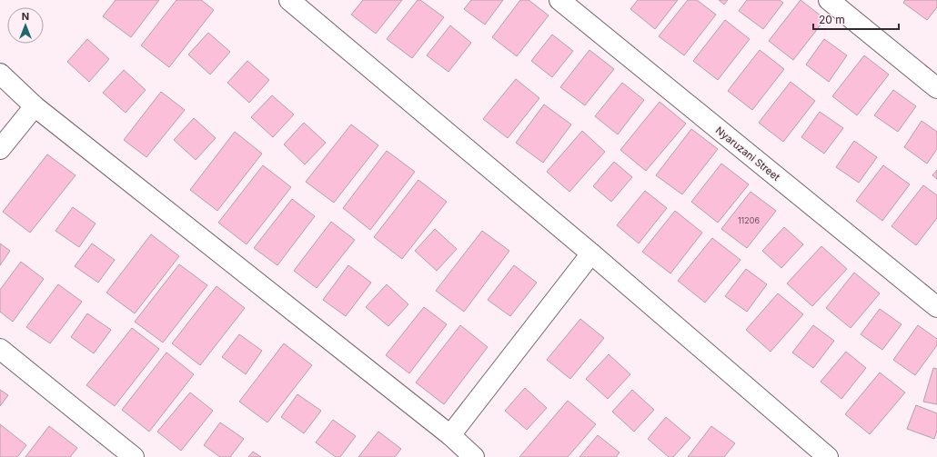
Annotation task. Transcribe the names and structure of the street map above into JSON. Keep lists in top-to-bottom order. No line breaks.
{"streets":{"street":["Nyaruzani Street"]},"house_numbers":["11206"],"scale_bar":"20 m","north":"top"}
